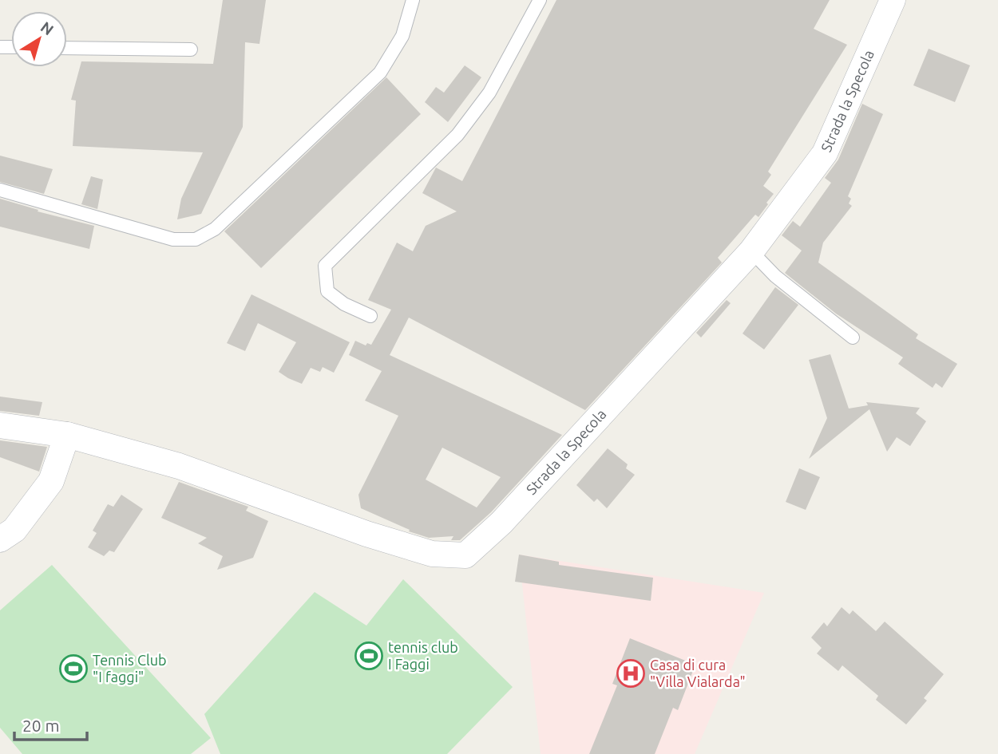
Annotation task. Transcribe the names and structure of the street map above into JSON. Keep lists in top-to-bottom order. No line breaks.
{"streets":{"street":["Strada la Specola"]},"places":{"sports":["tennis club I Faggi","Tennis Club \"I faggi\""],"hospital":["Casa di cura \"Villa Vialarda\""]},"scale_bar":"20 m","north":"top right"}
